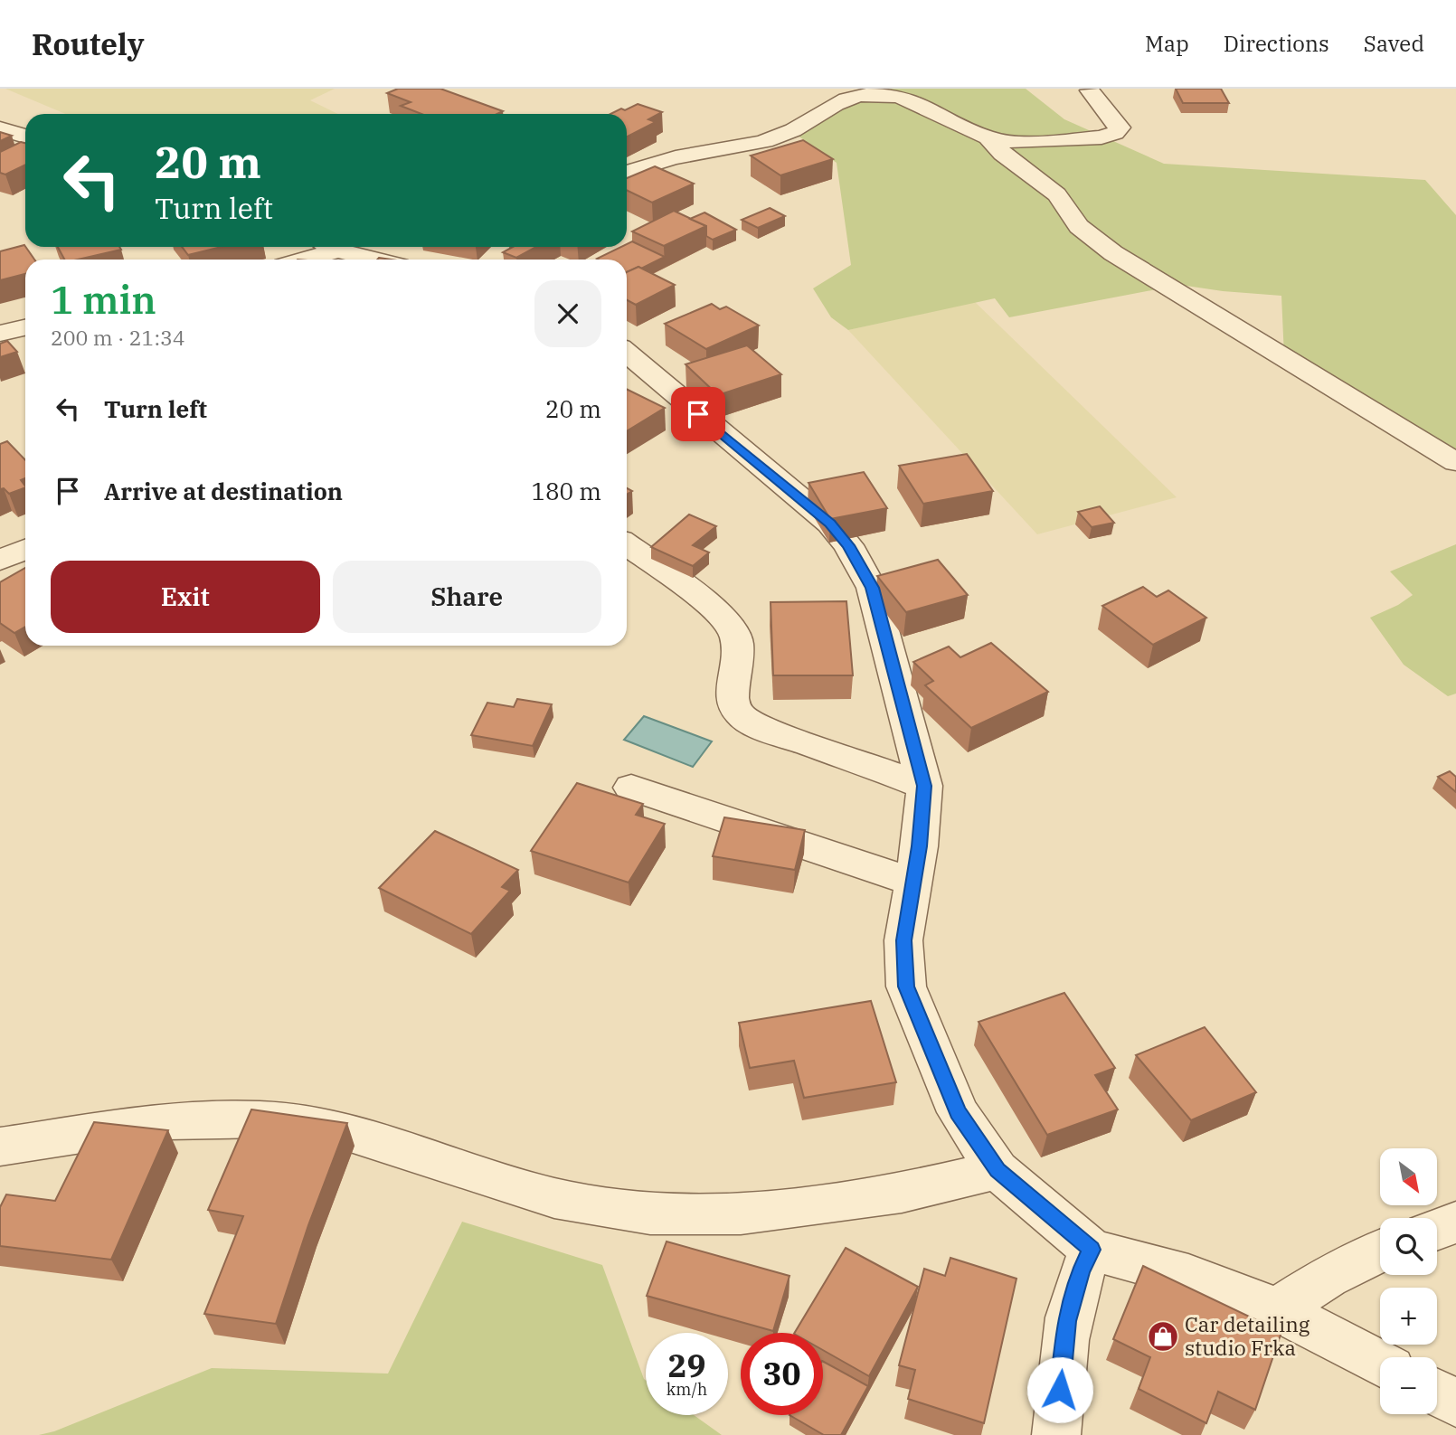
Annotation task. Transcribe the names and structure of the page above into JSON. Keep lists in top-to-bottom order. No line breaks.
{"places":{"shop":["Car detailing studio Frka"]},"north":"bottom right","page":{"header":"Routely","nav":["Map","Directions","Saved"],"turn":["20 m","Turn left"],"heading":["1 min","200 m · 21:34"],"list":[{"name":"Turn left","value":"20 m"},{"name":"Arrive at destination","value":"180 m"}],"buttons":["Exit","Share"],"map_buttons":["+","−"],"speed":"29 km/h","limit":"30"}}
